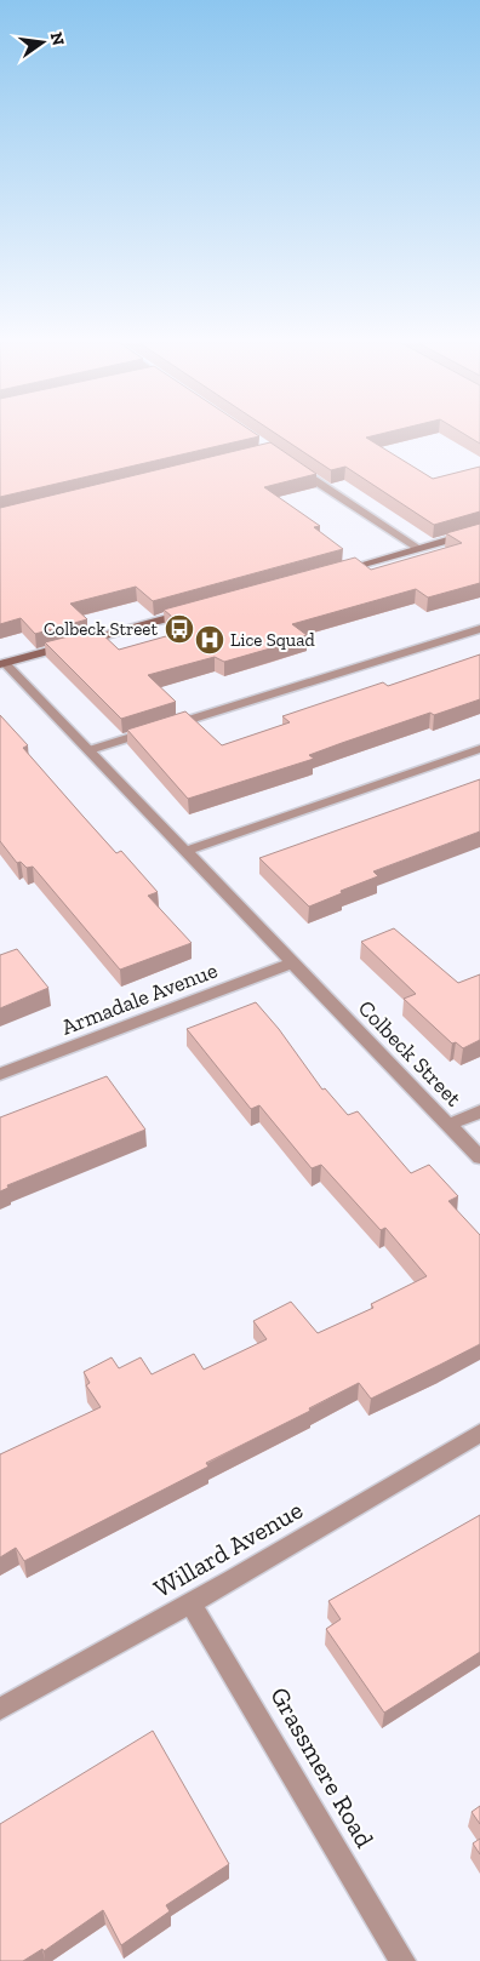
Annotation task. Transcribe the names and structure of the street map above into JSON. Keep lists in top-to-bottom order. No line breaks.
{"streets":{"street":["Armadale Avenue","Colbeck Street","Willard Avenue","Grassmere Road"]},"crossings":[["Armadale Avenue","Colbeck Street"],["Willard Avenue","Grassmere Road"]],"places":{"bus stop":["Colbeck Street"],"hospital":["Lice Squad"]},"north":"right"}
